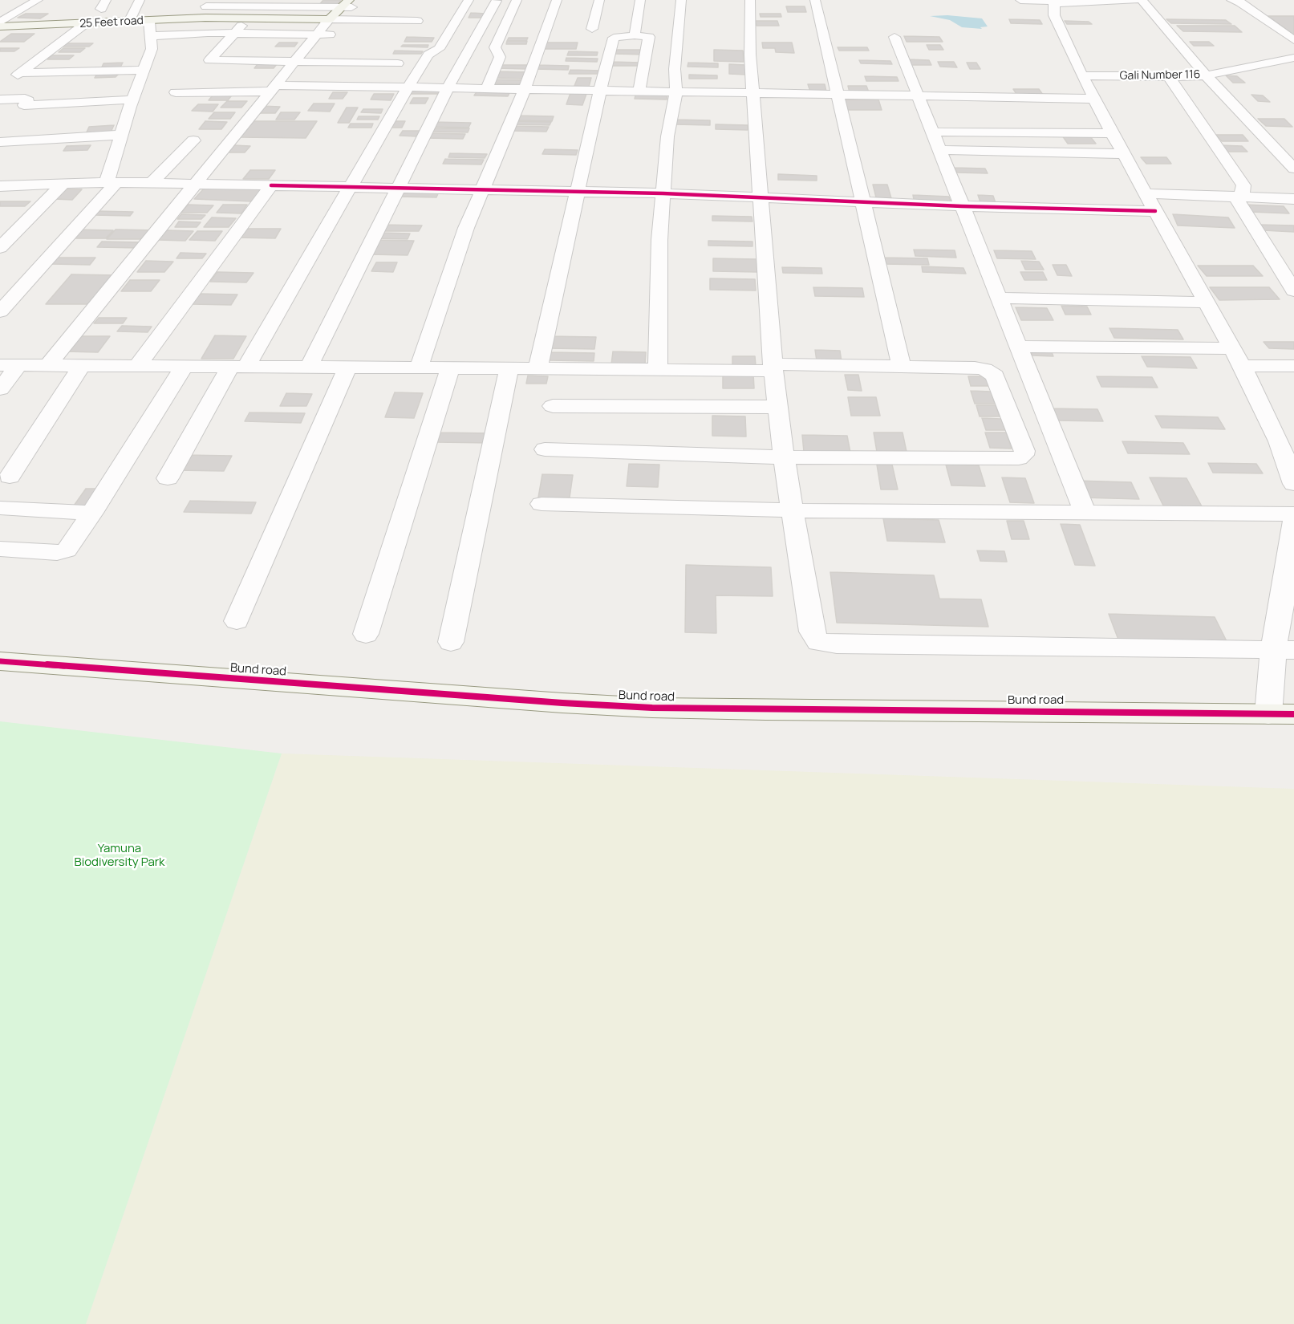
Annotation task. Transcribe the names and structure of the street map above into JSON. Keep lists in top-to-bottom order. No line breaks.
{"streets":{"street":["25 Feet road","Gali Number 116","Bund road"]},"parks":["Yamuna Biodiversity Park"]}
